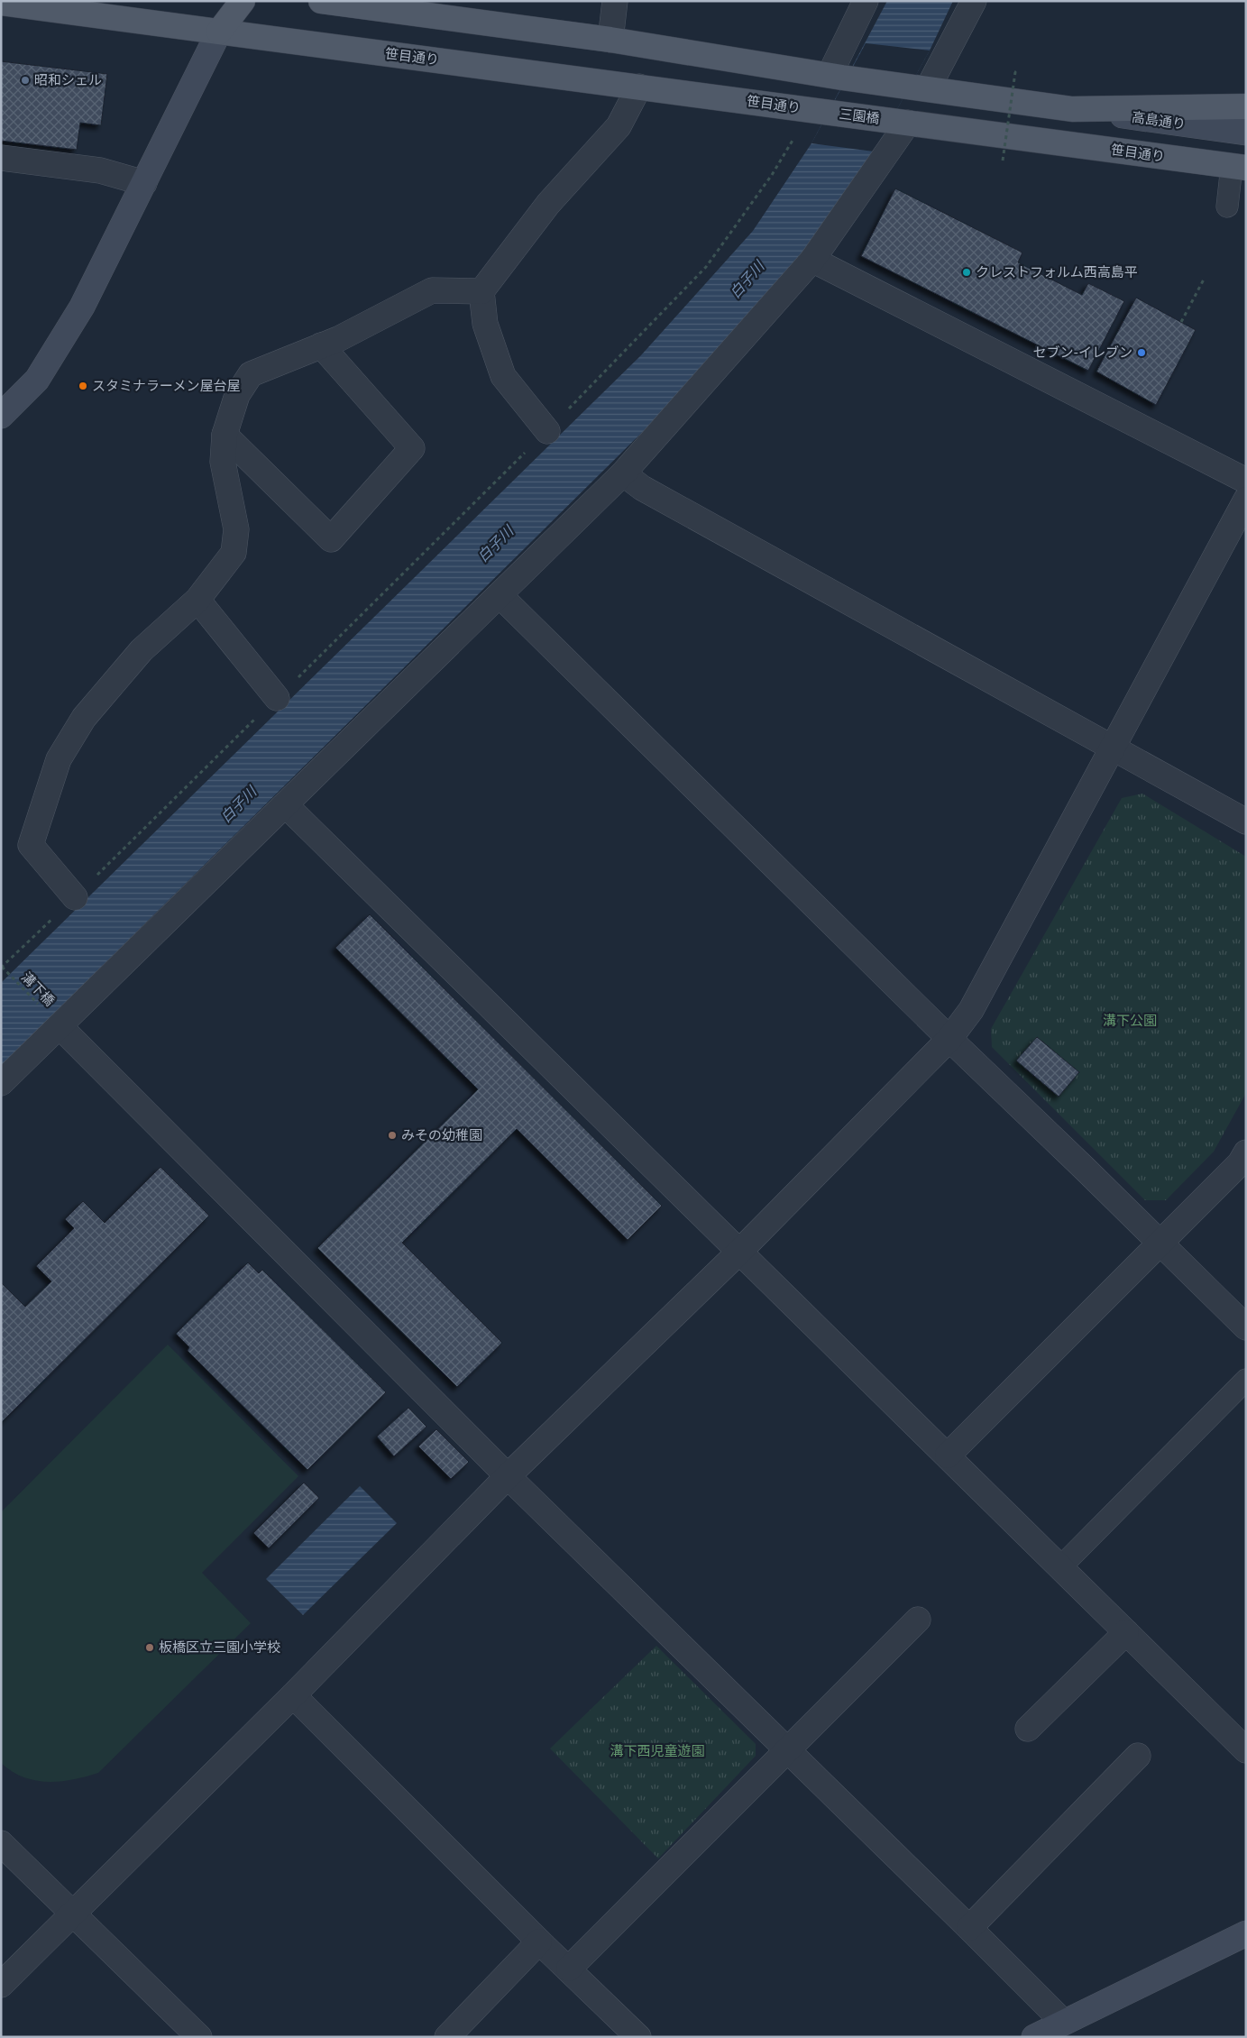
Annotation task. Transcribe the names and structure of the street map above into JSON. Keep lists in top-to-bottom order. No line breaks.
{"streets":{"main road":["笹目通り","三園橋"],"street":["高島通り"],"path":["溝下橋"]},"crossings":[["笹目通り","三園橋"]],"water":["白子川"],"parks":["溝下公園","溝下西児童遊園"],"places":["昭和シェル","クレストフォルム西高島平","セブン-イレブン","スタミナラーメン屋台屋","みその幼稚園","板橋区立三園小学校"]}
